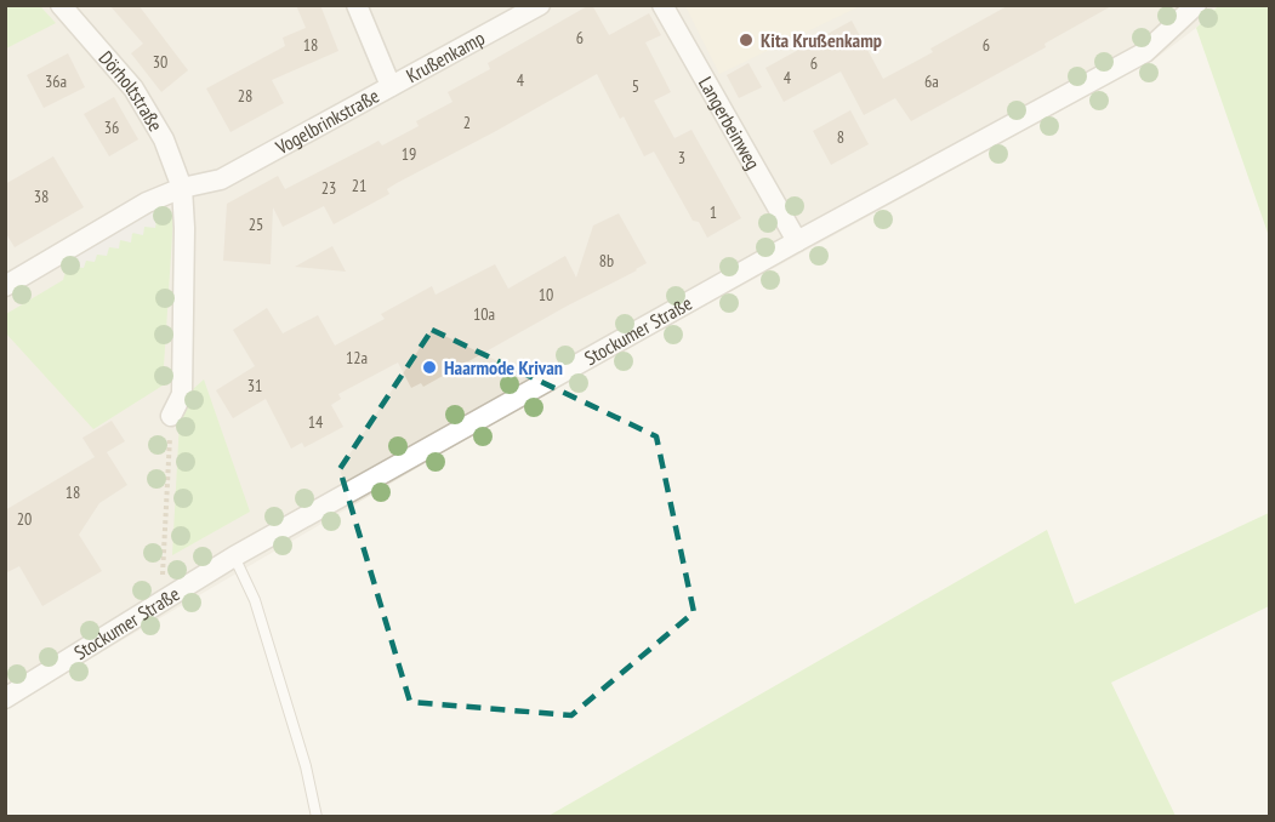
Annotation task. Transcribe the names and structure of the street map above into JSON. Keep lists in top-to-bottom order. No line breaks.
{"streets":{"street":["Krußenkamp","Dörholtstraße","Vogelbrinkstraße","Langerbeinweg","Stockumer Straße"]},"crossings":[["Krußenkamp","Vogelbrinkstraße"],["Dörholtstraße","Vogelbrinkstraße"],["Langerbeinweg","Stockumer Straße"]],"places":["Kita Krußenkamp","Haarmode Krivan"],"house_numbers":["6","18","6","30","6","4","4","36a","6a","5","28","2","36","8","19","3","21","23","38","1","25","8b","10","10a","12a","31","14","18","20"]}
